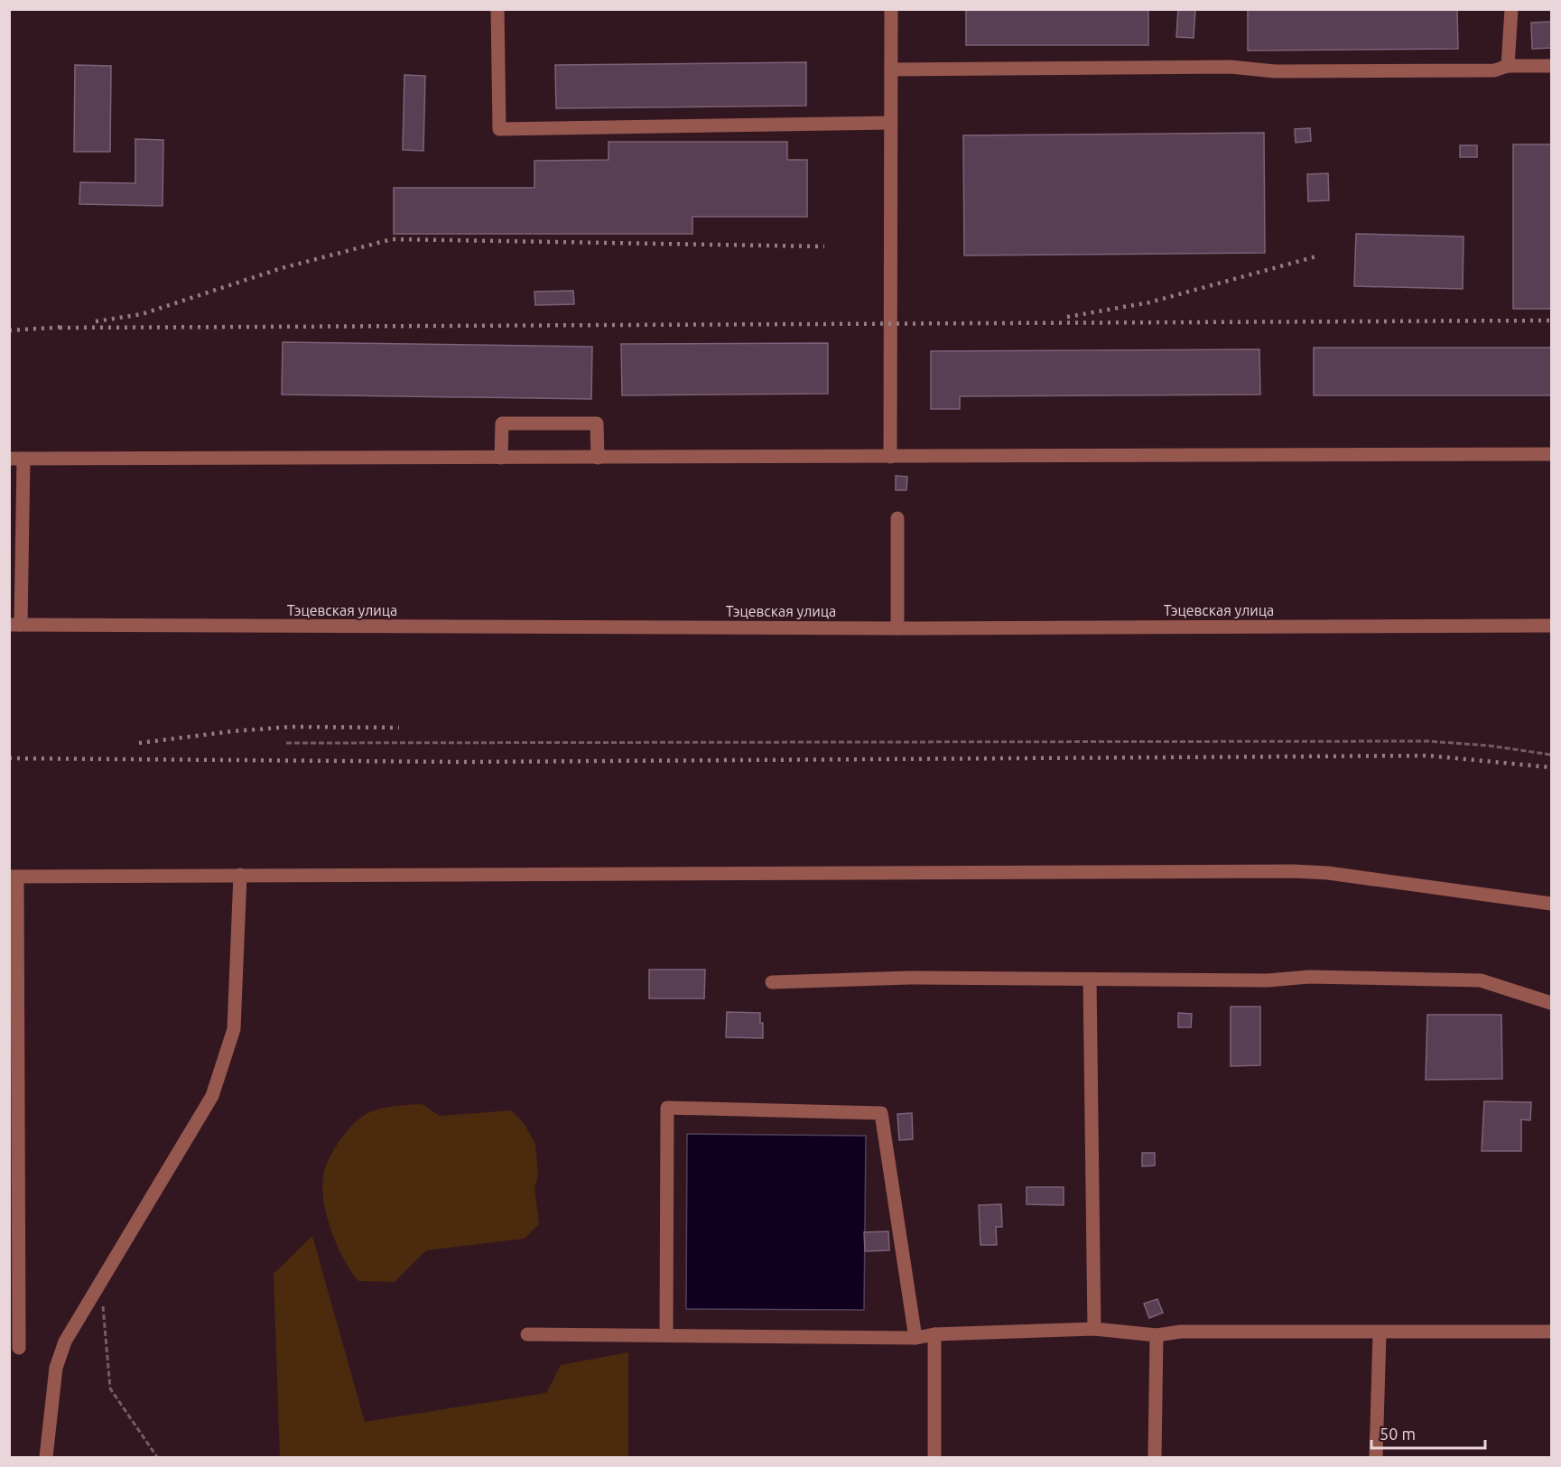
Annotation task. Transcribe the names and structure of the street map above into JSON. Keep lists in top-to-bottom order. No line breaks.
{"streets":{"street":["Тэцевская улица"]},"scale_bar":"50 m"}
